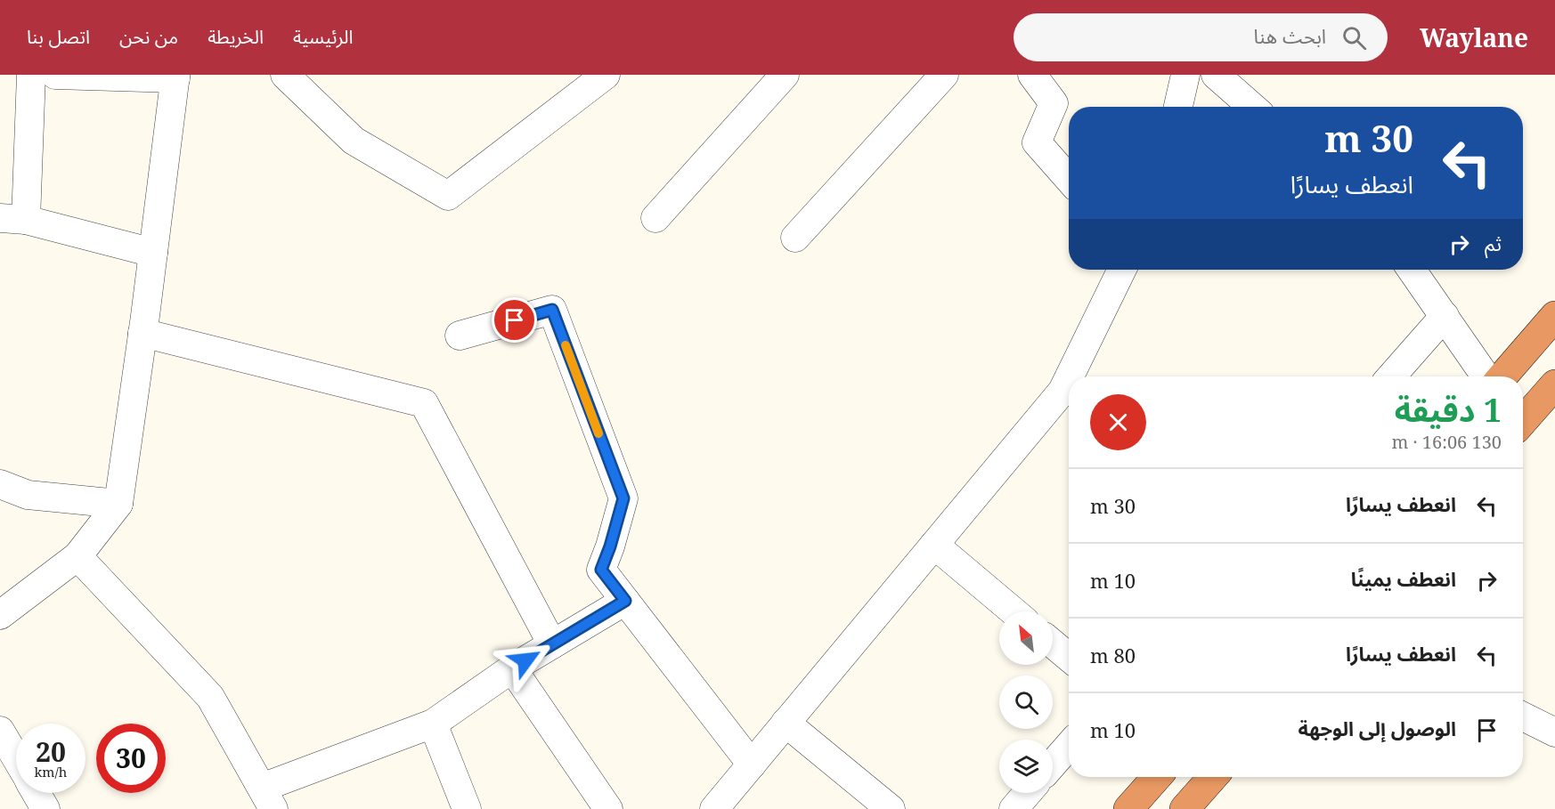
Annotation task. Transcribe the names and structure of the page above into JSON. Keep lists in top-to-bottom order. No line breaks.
{"north":"top left","page":{"header":"Waylane","search":"ابحث هنا","nav":["الرئيسية","الخريطة","من نحن","اتصل بنا"],"turn":["30 m","انعطف يسارًا"],"then":"ثم","heading":["1 دقيقة","130 m · 16:06"],"list":[{"name":"انعطف يسارًا","value":"30 m"},{"name":"انعطف يمينًا","value":"10 m"},{"name":"انعطف يسارًا","value":"80 m"},{"name":"الوصول إلى الوجهة","value":"10 m"}],"speed":"20 km/h","limit":"30"}}
